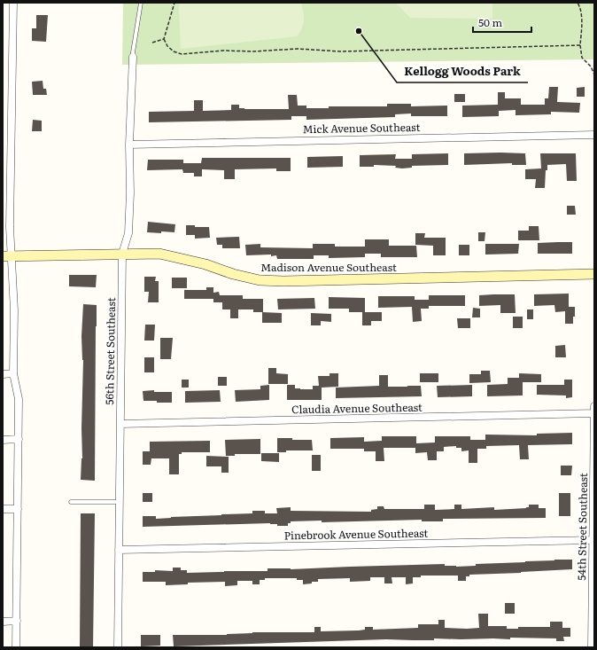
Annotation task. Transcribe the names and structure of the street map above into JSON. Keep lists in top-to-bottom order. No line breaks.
{"streets":{"street":["Mick Avenue Southeast","Madison Avenue Southeast","56th Street Southeast","Claudia Avenue Southeast","54th Street Southeast","Pinebrook Avenue Southeast"]},"crossings":[["Mick Avenue Southeast","56th Street Southeast"],["Madison Avenue Southeast","56th Street Southeast"],["56th Street Southeast","Claudia Avenue Southeast"],["56th Street Southeast","Pinebrook Avenue Southeast"],["Claudia Avenue Southeast","54th Street Southeast"],["54th Street Southeast","Pinebrook Avenue Southeast"]],"places":["Kellogg Woods Park"],"scale_bar":"50 m"}
